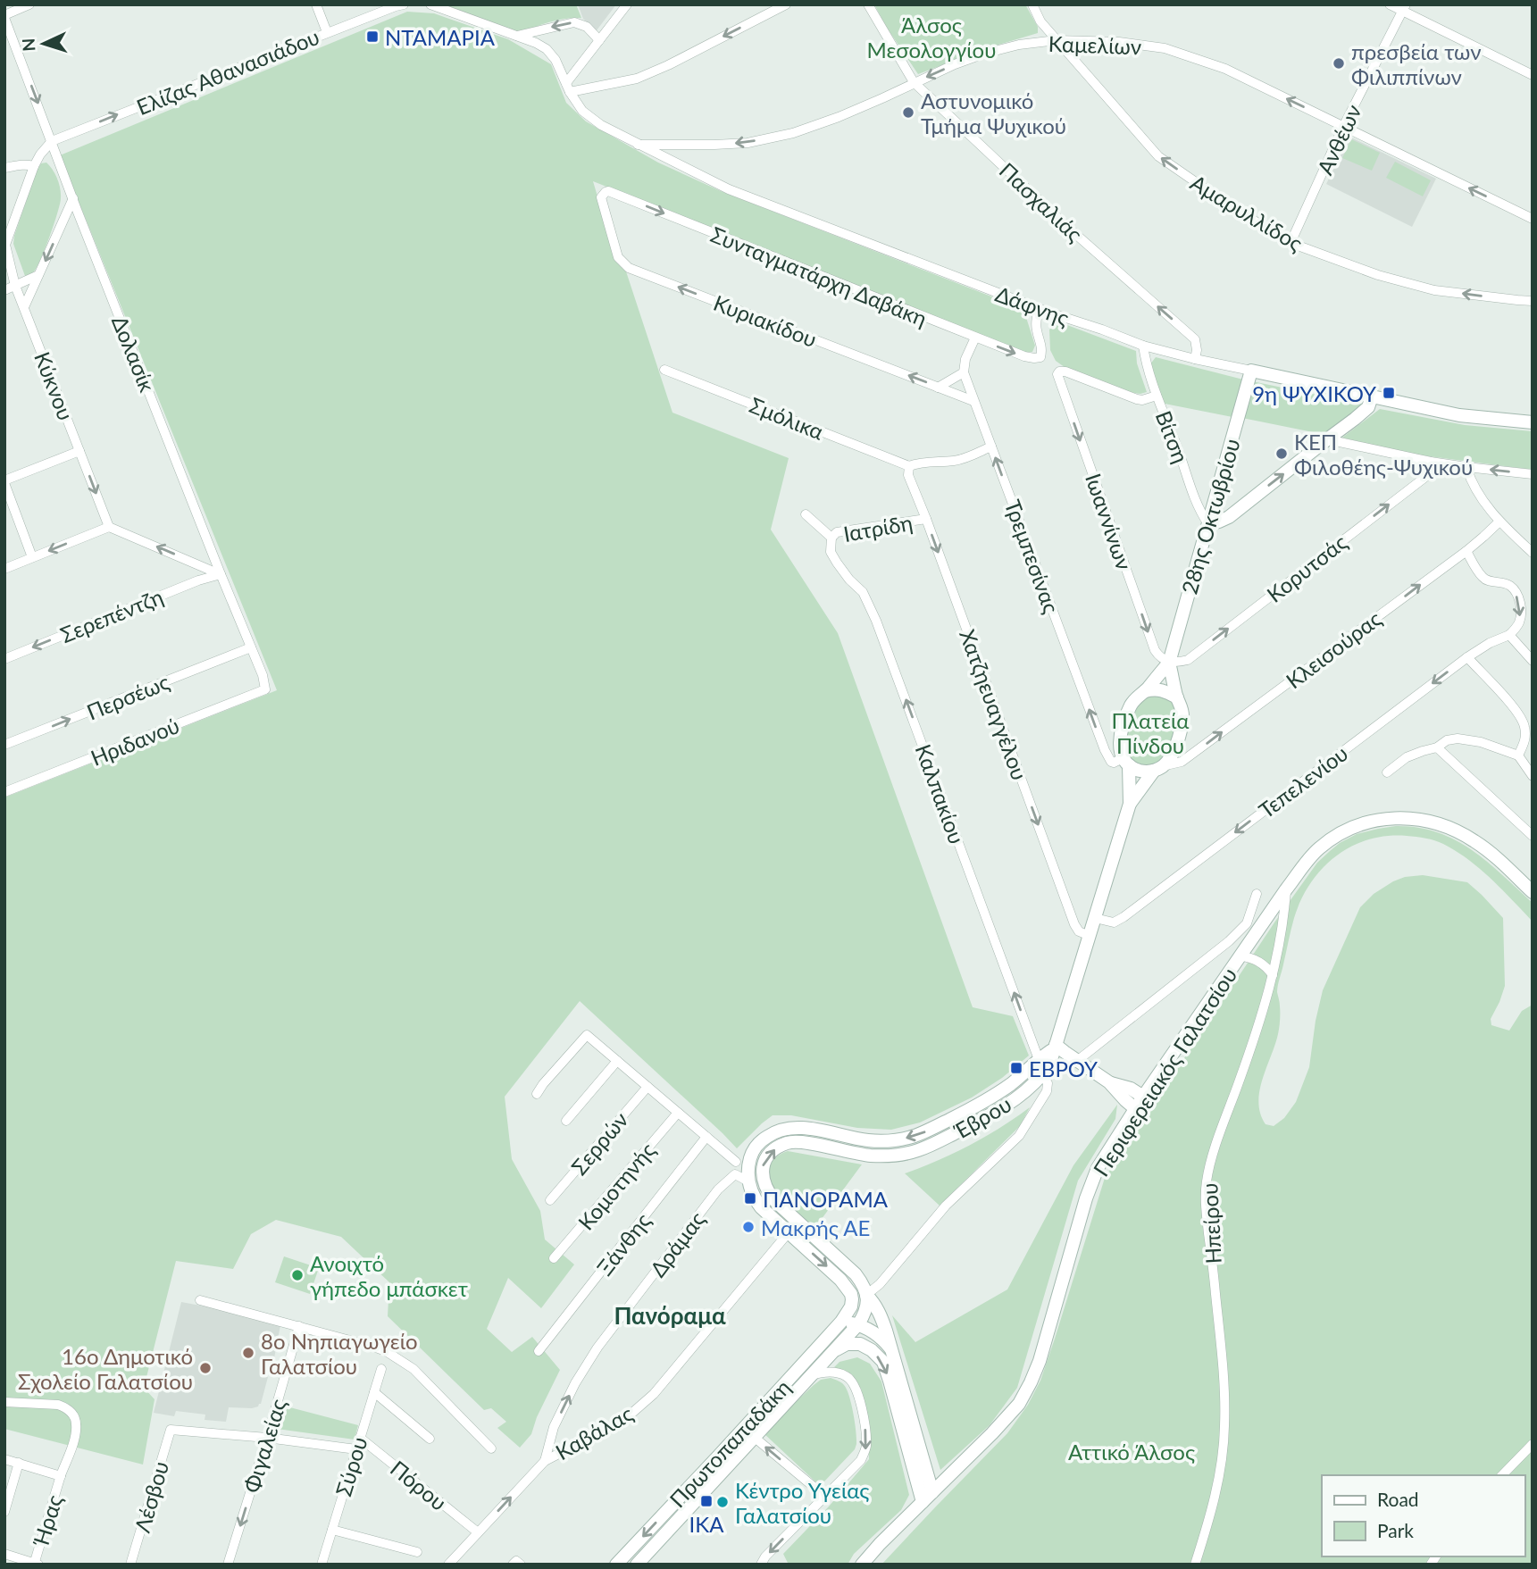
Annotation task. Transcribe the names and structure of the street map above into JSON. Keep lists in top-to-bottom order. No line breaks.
{"streets":{"main road":["Δάφνης","28ης Οκτωβρίου","Περιφερειακός Γαλατσίου","Έβρου","Πρωτοπαπαδάκη"],"street":["Καμελίων","Ελίζας Αθανασιάδου","Ανθέων","Πασχαλιάς","Αμαρυλλίδος","Συνταγματάρχη Δαβάκη","Κυριακίδου","Δολασίκ","Κύκνου","Σμόλικα","Βίτση","Ιωαννίνων","Ιατρίδη","Τρεμπεσίνας","Κορυτσάς","Σερεπέντζη","Κλεισούρας","Περσέως","Χατζηευαγγέλου","Ηριδανού","Τεπελενίου","Καλπακίου","Σερρών","Κομοτηνής","Ηπείρου","Ξάνθης","Δράμας","Καβάλας","Φιγαλείας","Σύρου","Πόρου","Λέσβου","Ήρας"]},"crossings":[["Καμελίων","Ανθέων"],["Καμελίων","Πασχαλιάς"],["Καμελίων","Αμαρυλλίδος"],["Καμελίων","Δάφνης"],["Ελίζας Αθανασιάδου","Δολασίκ"],["Ανθέων","Αμαρυλλίδος"],["Πασχαλιάς","Δάφνης"],["Συνταγματάρχη Δαβάκη","Δάφνης"],["Συνταγματάρχη Δαβάκη","Κυριακίδου"],["Δάφνης","Βίτση"],["Δάφνης","28ης Οκτωβρίου"],["Κυριακίδου","Τρεμπεσίνας"],["Δολασίκ","Σερεπέντζη"],["Δολασίκ","Περσέως"],["Δολασίκ","Ηριδανού"],["Σμόλικα","Χατζηευαγγέλου"],["Βίτση","28ης Οκτωβρίου"],["Βίτση","Ιωαννίνων"],["28ης Οκτωβρίου","Ιωαννίνων"],["28ης Οκτωβρίου","Τρεμπεσίνας"],["28ης Οκτωβρίου","Κορυτσάς"],["28ης Οκτωβρίου","Κλεισούρας"],["28ης Οκτωβρίου","Χατζηευαγγέλου"],["28ης Οκτωβρίου","Τεπελενίου"],["28ης Οκτωβρίου","Έβρου"],["Ιωαννίνων","Κορυτσάς"],["Ιατρίδη","Χατζηευαγγέλου"],["Ιατρίδη","Καλπακίου"],["Τρεμπεσίνας","Κλεισούρας"],["Καλπακίου","Έβρου"],["Περιφερειακός Γαλατσίου","Έβρου"],["Περιφερειακός Γαλατσίου","Ηπείρου"],["Δράμας","Καβάλας"],["Φιγαλείας","Λέσβου"],["Σύρου","Πόρου"]],"one_way":["Καμελίων","Ελίζας Αθανασιάδου","Πασχαλιάς","Αμαρυλλίδος","Συνταγματάρχη Δαβάκη","Κυριακίδου","Τρεμπεσίνας","Κορυτσάς","Σερεπέντζη","Κλεισούρας","Περσέως","Χατζηευαγγέλου","Τεπελενίου","Καλπακίου","Δράμας","Φιγαλείας"],"districts":["Πανόραμα"],"parks":["Άλσος Μεσολογγίου","Πλατεία Πίνδου","Αττικό Άλσος"],"places":{"transit":["ΝΤΑΜΑΡΙΑ","9η ΨΥΧΙΚΟΥ","ΕΒΡΟΥ","ΠΑΝΟΡΑΜΑ","ΙΚΑ"],"other":["πρεσβεία των Φιλιππίνων","Αστυνομικό Τμήμα Ψυχικού","ΚΕΠ Φιλοθέης-Ψυχικού","Μακρής ΑΕ","Ανοιχτό γήπεδο μπάσκετ","8ο Νηπιαγωγείο Γαλατσίου","16ο Δημοτικό Σχολείο Γαλατσίου","Κέντρο Υγείας Γαλατσίου"]},"legend":["Road","Park"],"north":"left"}
